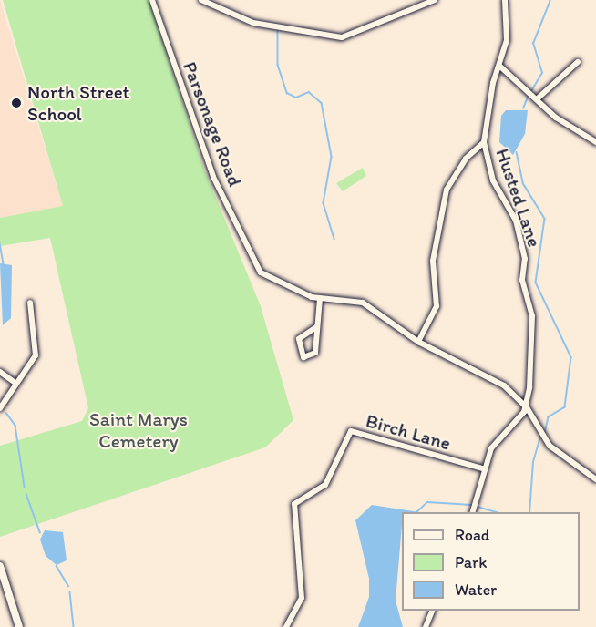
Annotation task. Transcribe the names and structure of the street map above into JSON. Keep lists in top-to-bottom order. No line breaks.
{"streets":{"street":["Parsonage Road","Husted Lane","Birch Lane"]},"crossings":[["Parsonage Road","Husted Lane"]],"parks":["Saint Marys Cemetery"],"places":["North Street School"],"legend":["Road","Park","Water"]}
